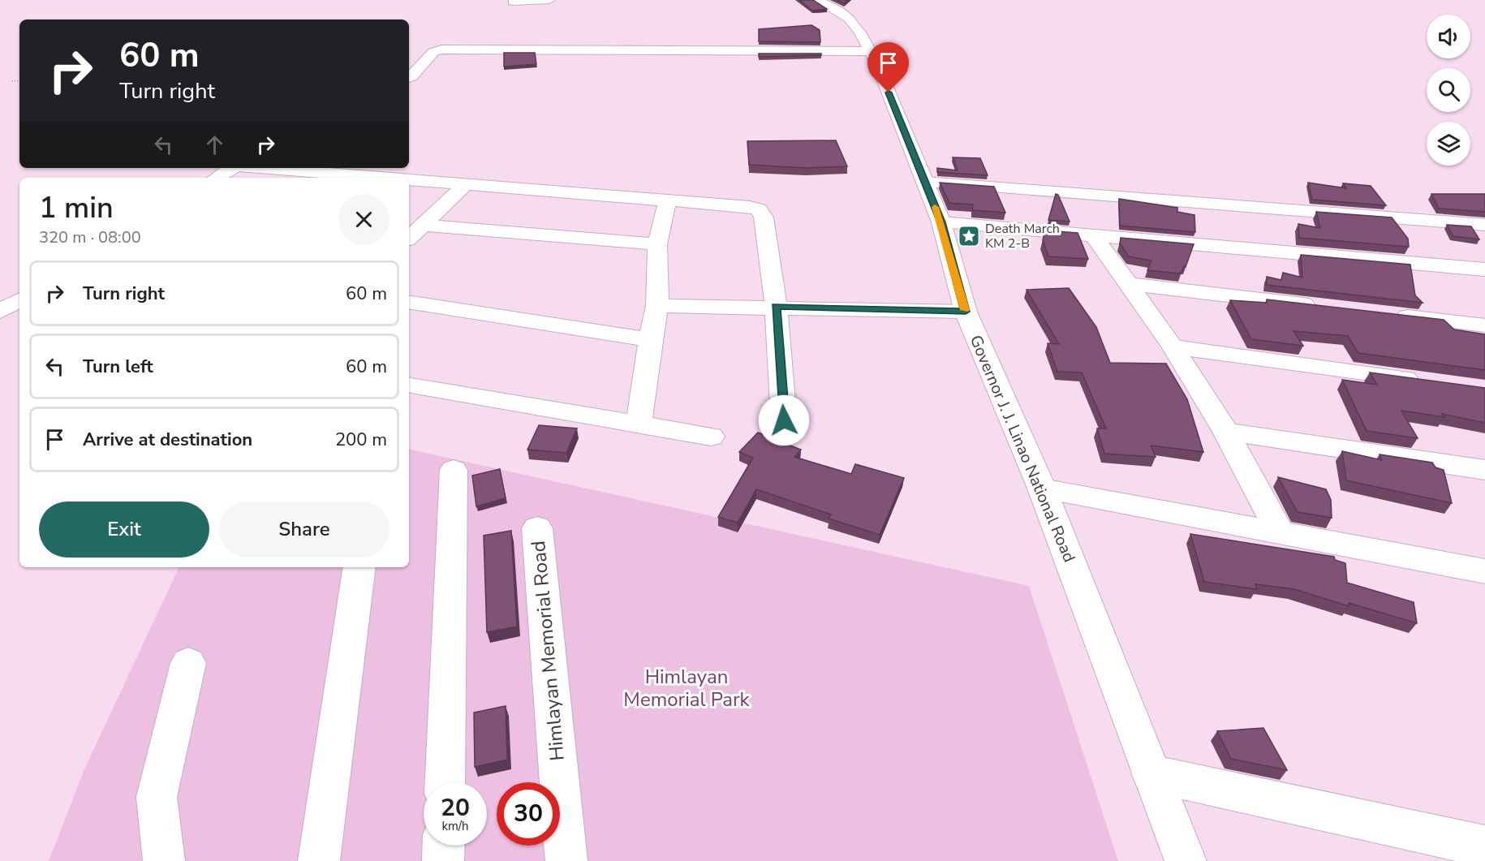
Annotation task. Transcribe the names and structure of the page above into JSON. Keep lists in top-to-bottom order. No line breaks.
{"streets":{"street":["Governor J. J. Linao National Road","Himlayan Memorial Road"]},"parks":["Himlayan Memorial Park"],"places":{"place":["Death March KM 2-B"]},"page":{"turn":["60 m","Turn right"],"heading":["1 min","320 m · 08:00"],"list":[{"name":"Turn right","value":"60 m"},{"name":"Turn left","value":"60 m"},{"name":"Arrive at destination","value":"200 m"}],"buttons":["Exit","Share"],"speed":"20 km/h","limit":"30"}}
